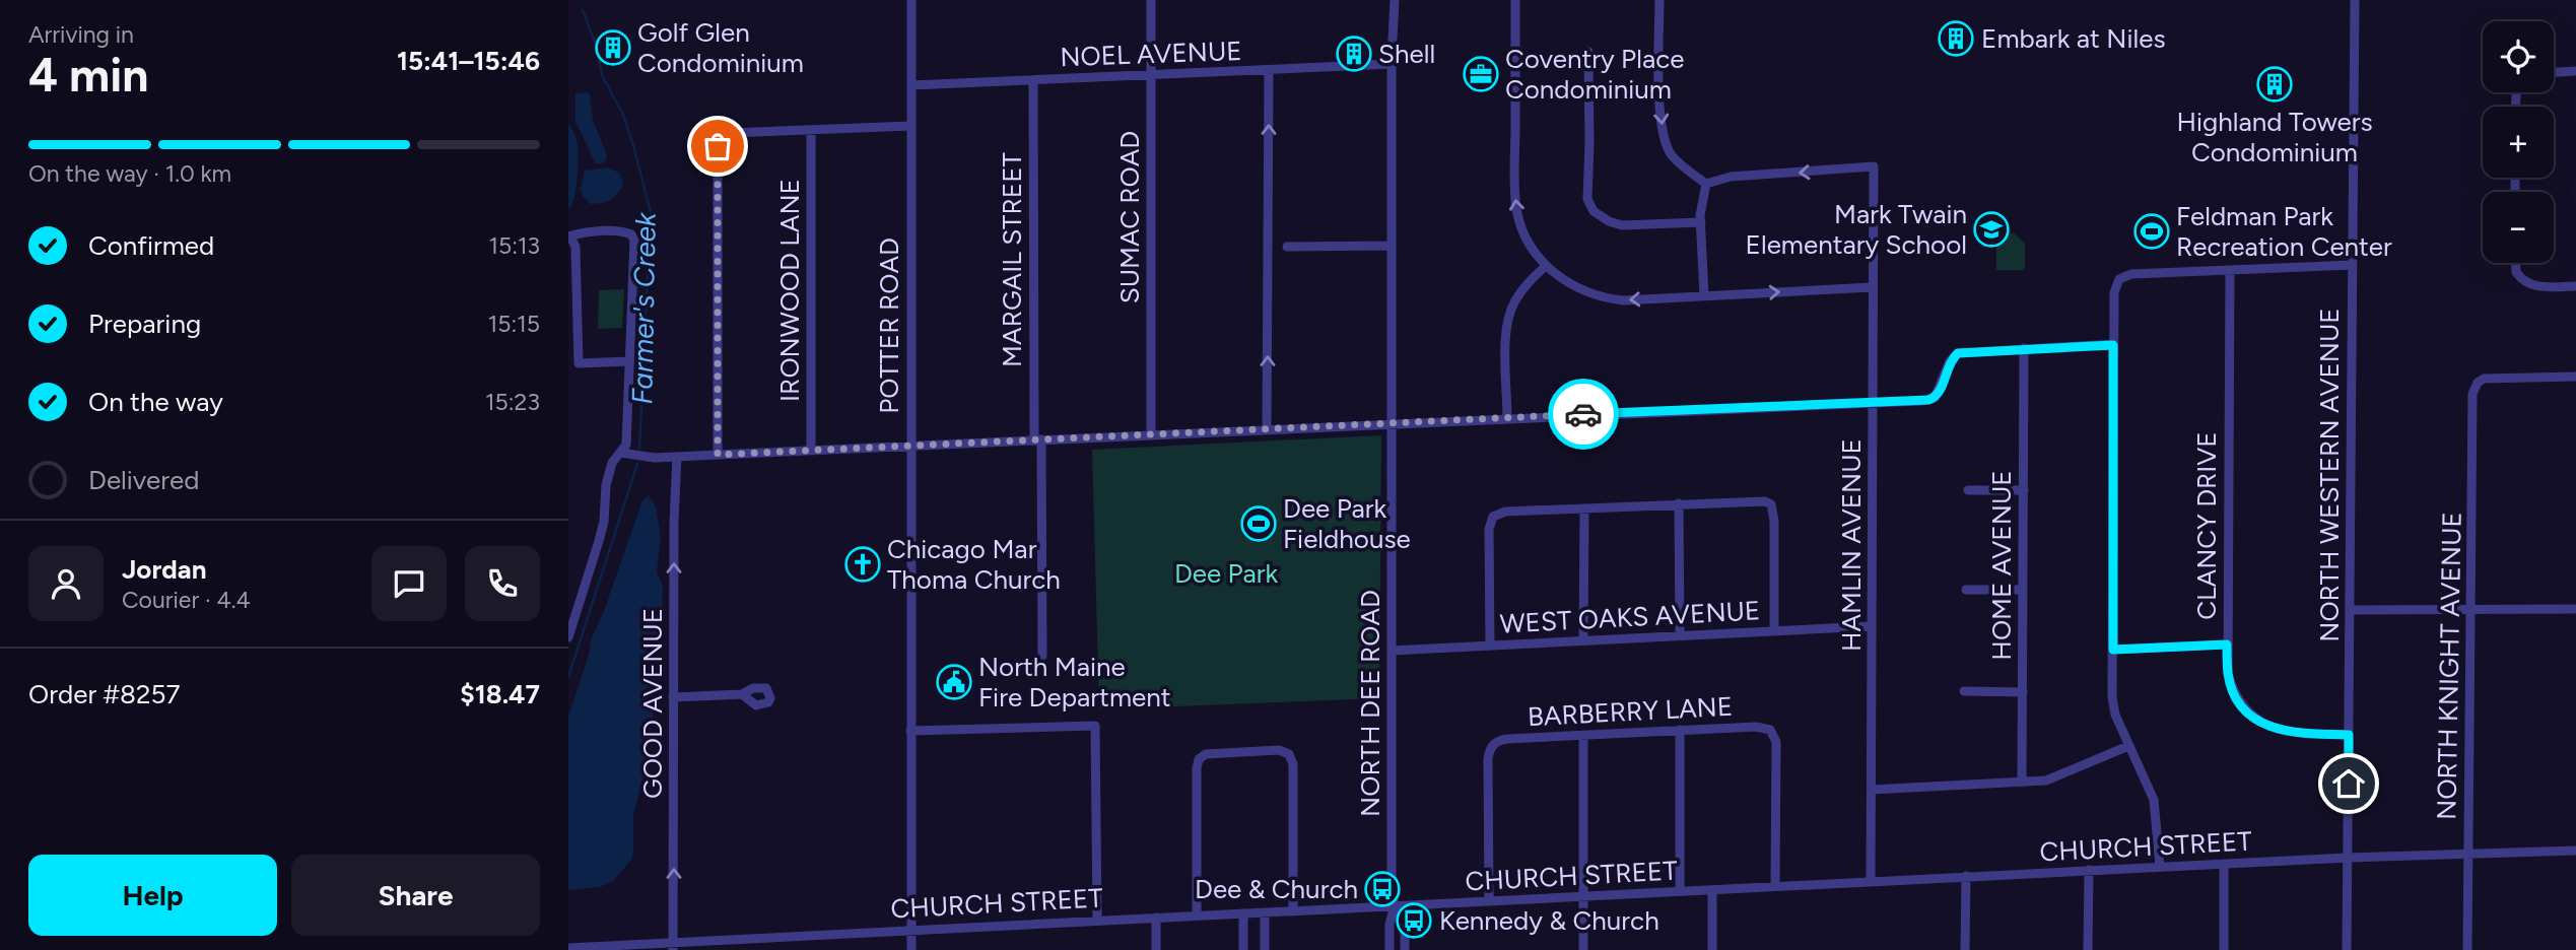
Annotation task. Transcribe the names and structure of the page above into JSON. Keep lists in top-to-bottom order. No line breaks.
{"streets":{"street":["NOEL AVENUE","SUMAC ROAD","MARGAIL STREET","IRONWOOD LANE","POTTER ROAD","NORTH WESTERN AVENUE","CLANCY DRIVE","HAMLIN AVENUE","HOME AVENUE","WEST OAKS AVENUE","NORTH KNIGHT AVENUE","GOOD AVENUE","NORTH DEE ROAD","BARBERRY LANE","CHURCH STREET"]},"crossings":[["NOEL AVENUE","SUMAC ROAD"],["NOEL AVENUE","MARGAIL STREET"],["NOEL AVENUE","POTTER ROAD"],["NOEL AVENUE","NORTH DEE ROAD"],["POTTER ROAD","CHURCH STREET"],["NORTH WESTERN AVENUE","CLANCY DRIVE"],["NORTH WESTERN AVENUE","CHURCH STREET"],["HAMLIN AVENUE","WEST OAKS AVENUE"],["HAMLIN AVENUE","CHURCH STREET"],["WEST OAKS AVENUE","NORTH DEE ROAD"],["NORTH KNIGHT AVENUE","CHURCH STREET"],["GOOD AVENUE","CHURCH STREET"],["NORTH DEE ROAD","CHURCH STREET"],["BARBERRY LANE","CHURCH STREET"]],"one_way":["GOOD AVENUE"],"water":["Farmer's Creek"],"parks":["Dee Park"],"places":{"building":["Embark at Niles","Golf Glen Condominium","Shell","Highland Towers Condominium"],"office":["Coventry Place Condominium"],"school or university":["Mark Twain Elementary School"],"sports":["Feldman Park Recreation Center","Dee Park Fieldhouse"],"church":["Chicago Mar Thoma Church"],"public building":["North Maine Fire Department"],"bus stop":["Dee & Church","Kennedy & Church"]},"page":{"heading":["4 min","Arriving in","15:41–15:46"],"panel":["Jordan","Courier · 4.4","Order #8257","$18.47"],"map_buttons":["+","−"],"bar":"On the way · 1.0 km","list":[["Confirmed","15:13"],["Preparing","15:15"],["On the way","15:23"],"Delivered"],"buttons":["Help","Share"]}}
